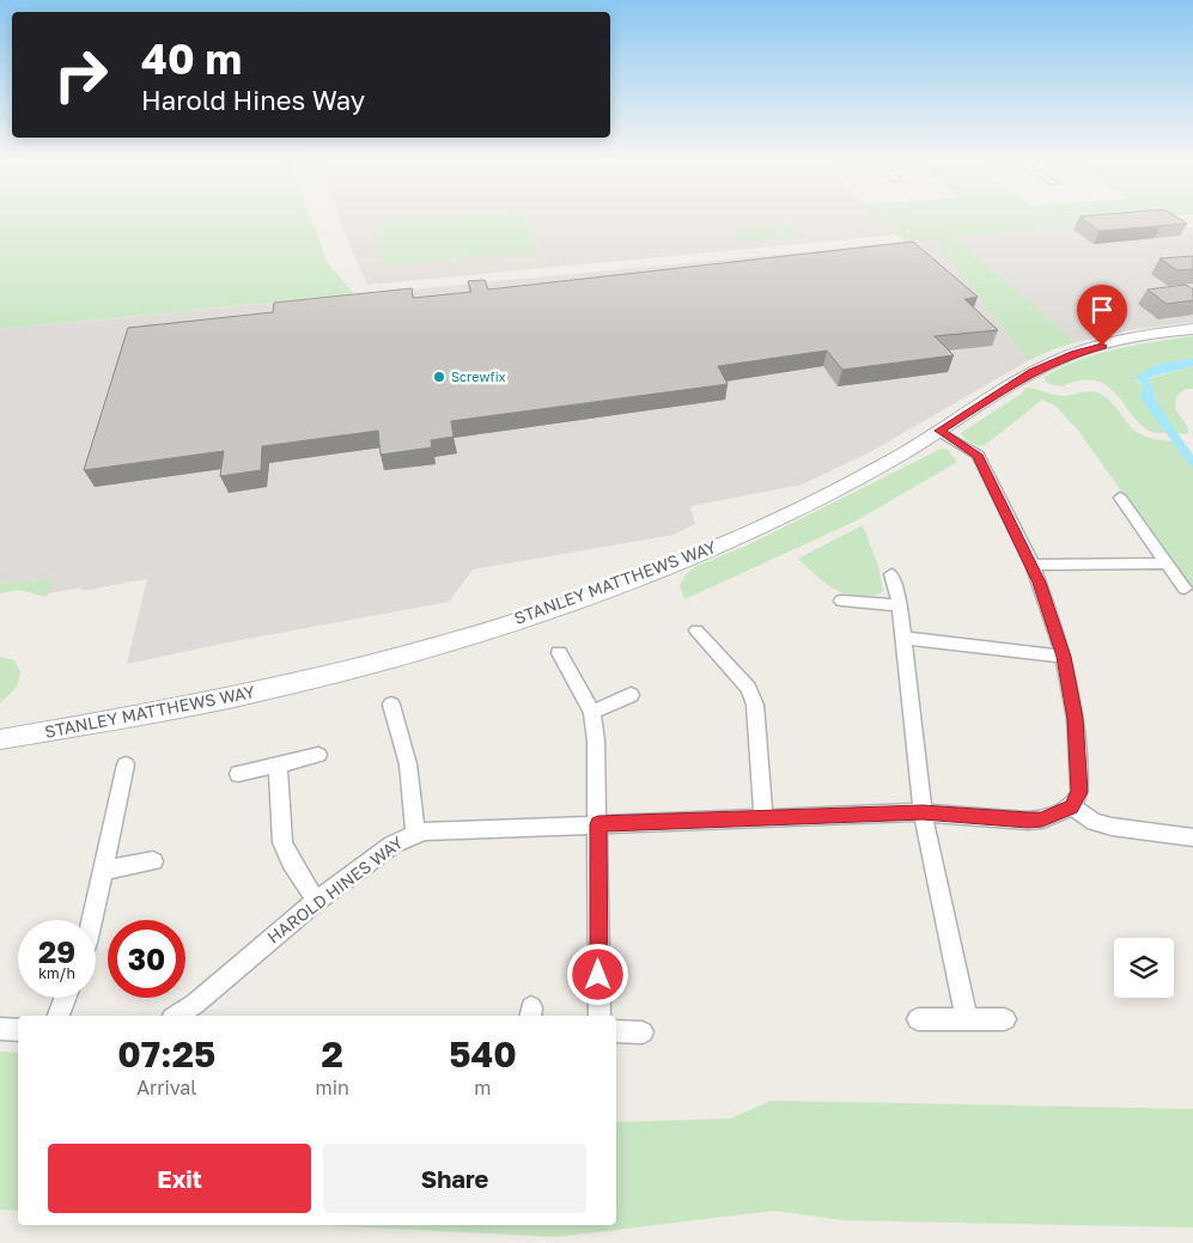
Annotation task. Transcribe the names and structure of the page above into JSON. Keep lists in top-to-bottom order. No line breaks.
{"streets":{"main road":["STANLEY MATTHEWS WAY"],"street":["HAROLD HINES WAY"]},"places":["Screwfix"],"page":{"turn":["40 m","Harold Hines Way"],"speed":"29 km/h","limit":"30","eta":["07:25","Arrival","2","min","540","m"],"buttons":["Exit","Share"]}}
